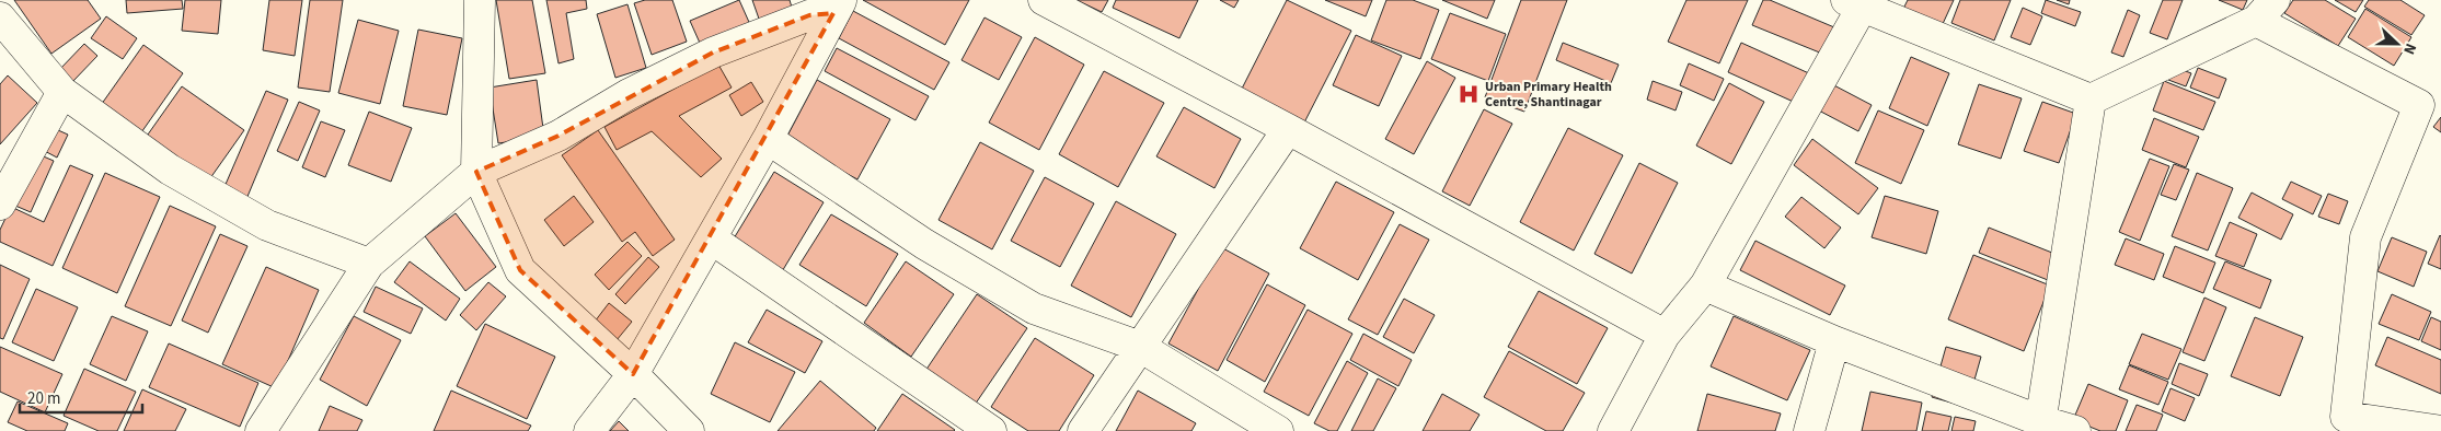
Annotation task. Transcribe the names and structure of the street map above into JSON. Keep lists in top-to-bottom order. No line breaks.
{"places":{"hospital":["Urban Primary Health Centre, Shantinagar"]},"scale_bar":"20 m","north":"right"}
